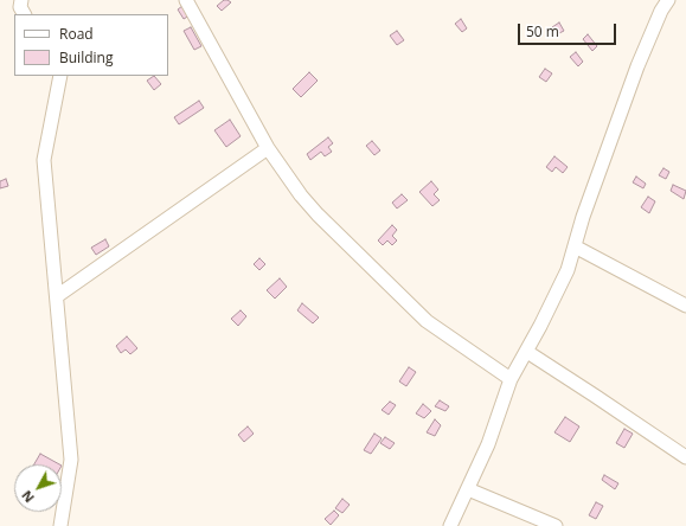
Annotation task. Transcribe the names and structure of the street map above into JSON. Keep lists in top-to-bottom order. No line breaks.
{"legend":["Road","Building"],"scale_bar":"50 m","north":"bottom left"}
